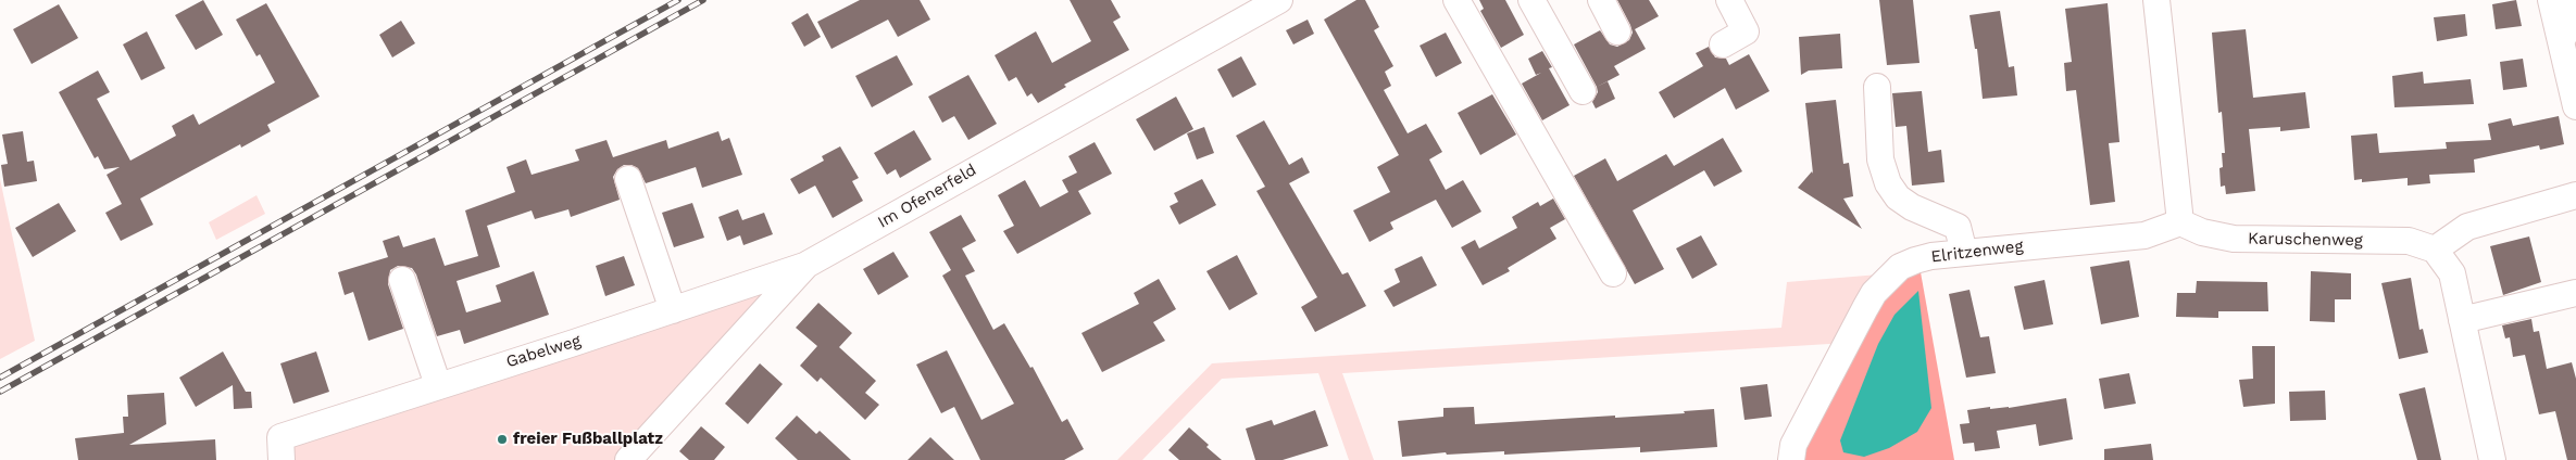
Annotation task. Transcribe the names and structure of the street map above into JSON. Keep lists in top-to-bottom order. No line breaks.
{"streets":{"street":["Im Ofenerfeld","Karuschenweg","Elritzenweg","Gabelweg"]},"crossings":[["Im Ofenerfeld","Gabelweg"],["Karuschenweg","Elritzenweg"]],"places":["freier Fußballplatz"]}
